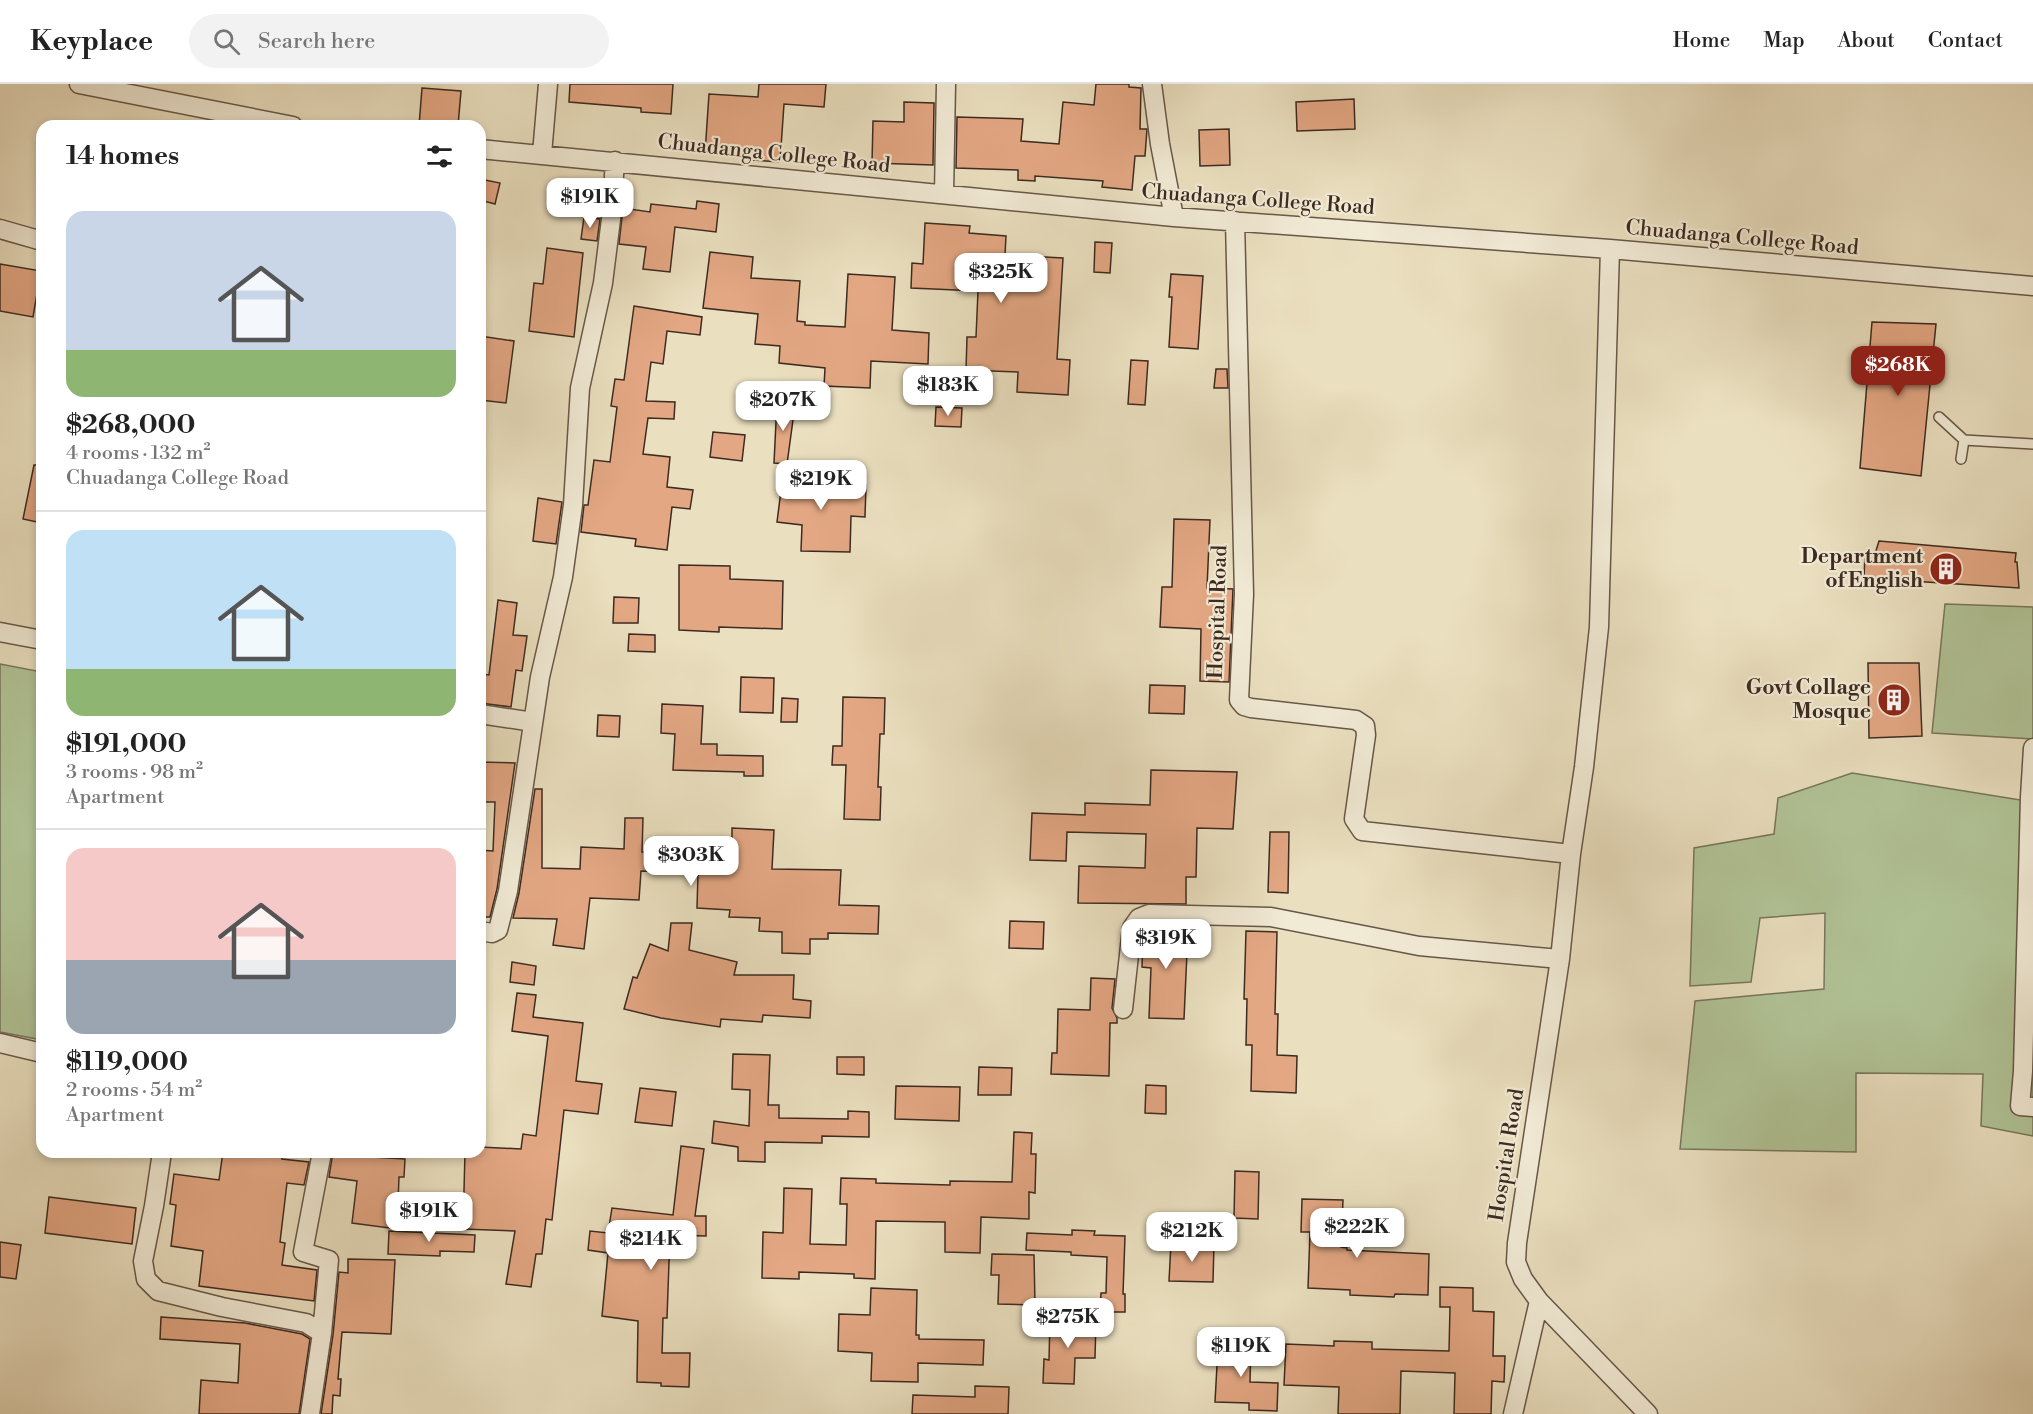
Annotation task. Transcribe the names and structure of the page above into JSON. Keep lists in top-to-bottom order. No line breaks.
{"streets":{"street":["Chuadanga College Road","Hospital Road"]},"crossings":[["Chuadanga College Road","Hospital Road"]],"places":{"building":["Department of English","Govt Collage Mosque"]},"page":{"header":"Keyplace","search":"Search here","nav":["Home","Map","About","Contact"],"heading":"14 homes","price":["$191K","$325K","$268K","$183K","$207K","$219K","$303K","$319K","$191K","$222K","$212K","$214K","$275K","$119K"],"list":[{"name":"$268,000","note":"4 rooms · 132 m² · Chuadanga College Road"},{"name":"$191,000","note":"3 rooms · 98 m² · Apartment"},{"name":"$119,000","note":"2 rooms · 54 m² · Apartment"}]}}
